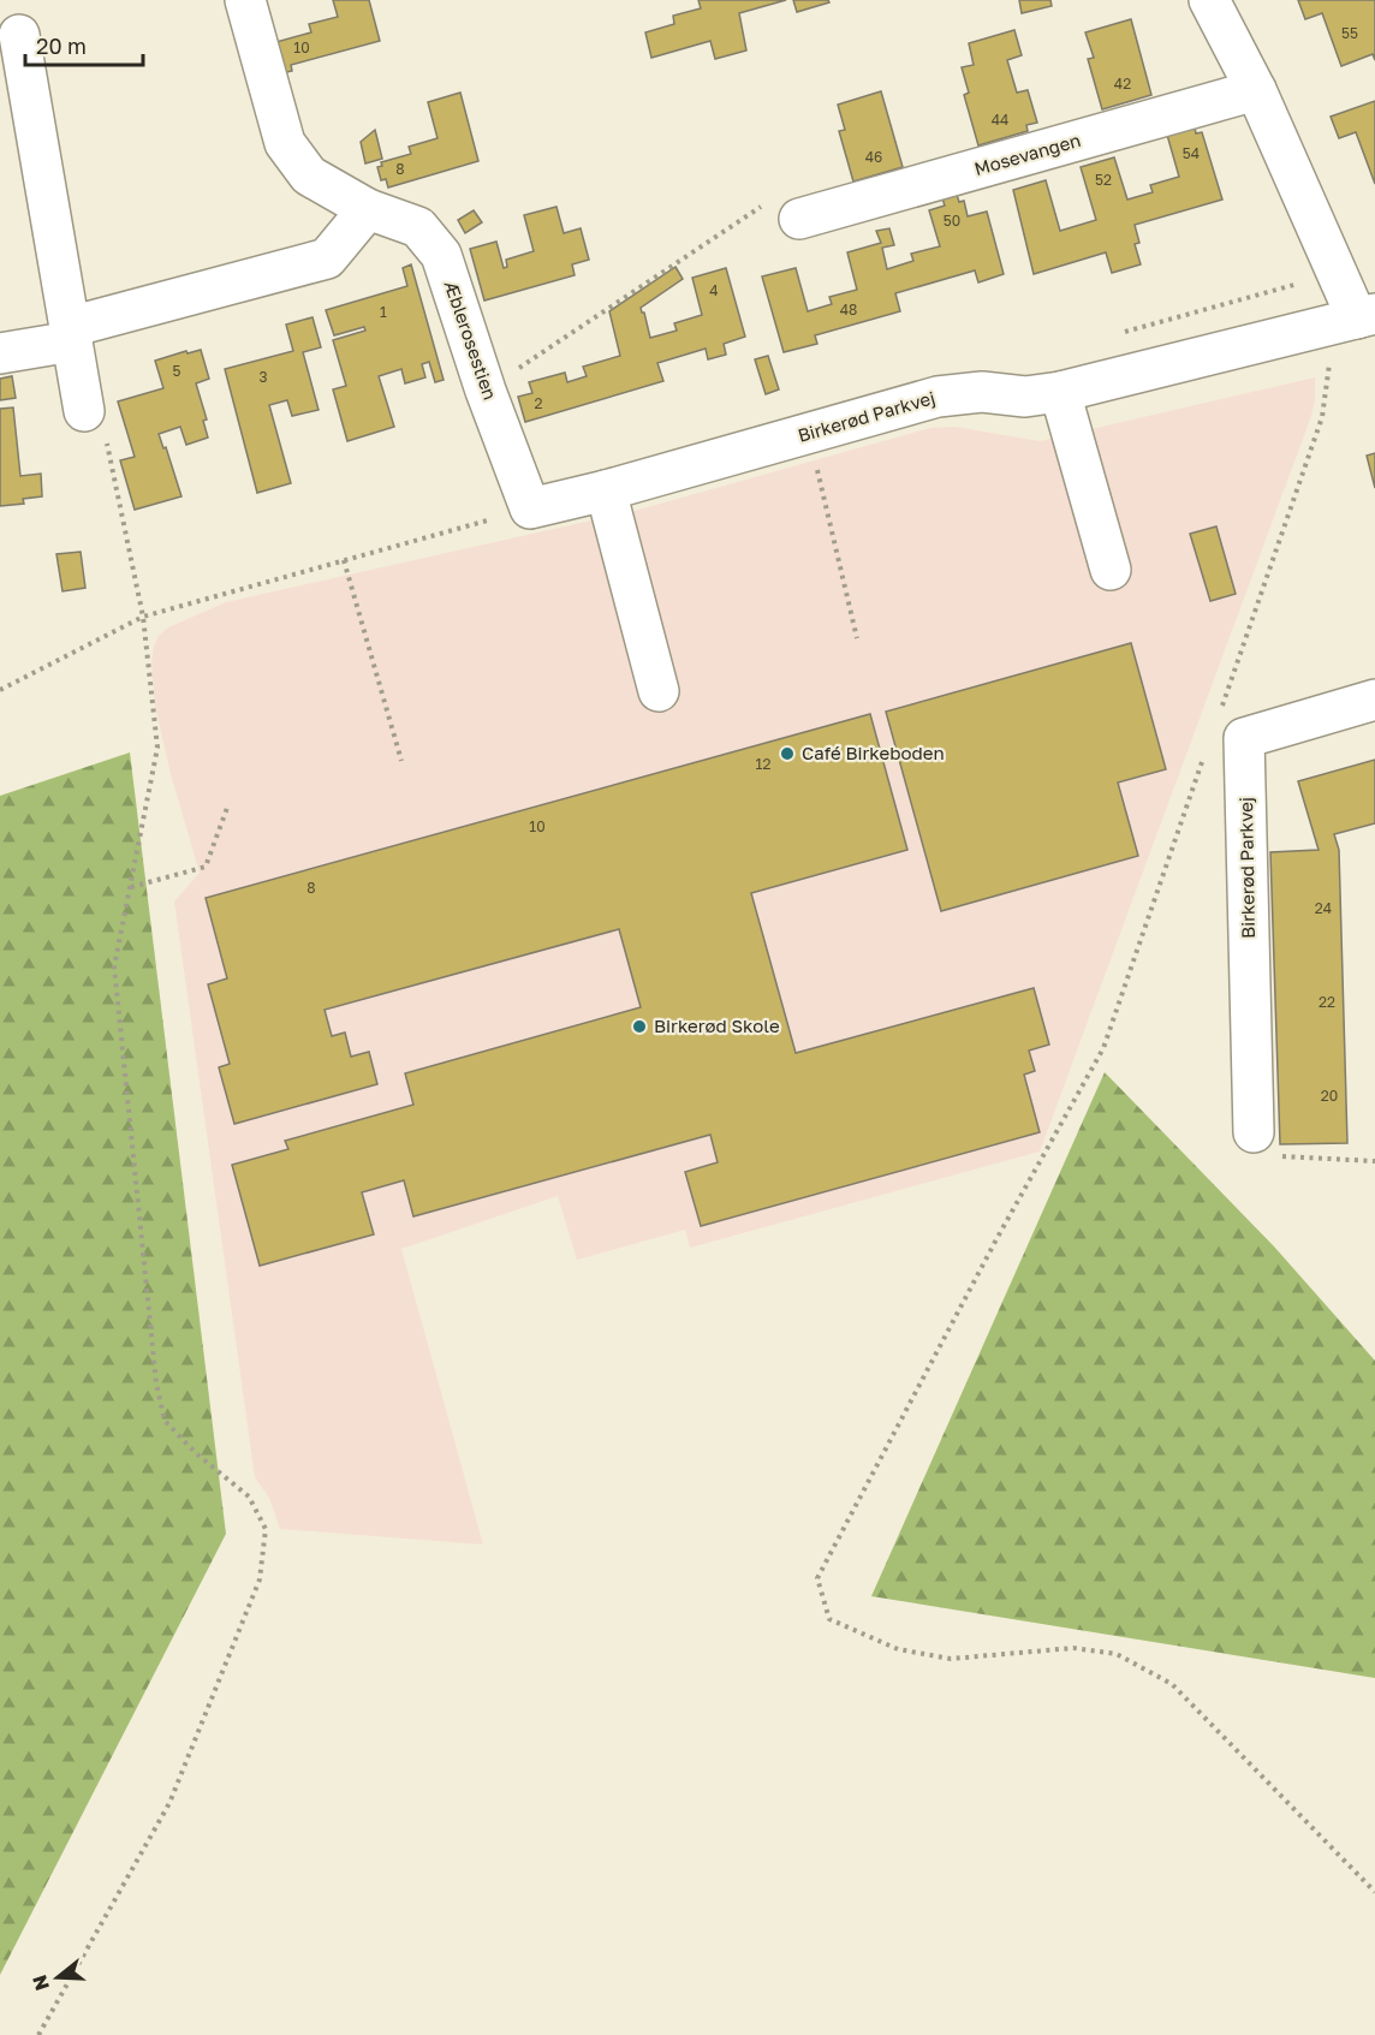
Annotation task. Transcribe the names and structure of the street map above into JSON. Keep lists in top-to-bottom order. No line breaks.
{"streets":{"street":["Mosevangen","Æblerosestien","Birkerød Parkvej"]},"crossings":[["Æblerosestien","Birkerød Parkvej"]],"places":["Café Birkeboden","Birkerød Skole"],"house_numbers":["55","10","42","44","54","46","8","52","50","4","48","1","5","3","2","12","10","8","24","22","20"],"scale_bar":"20 m","north":"left"}
